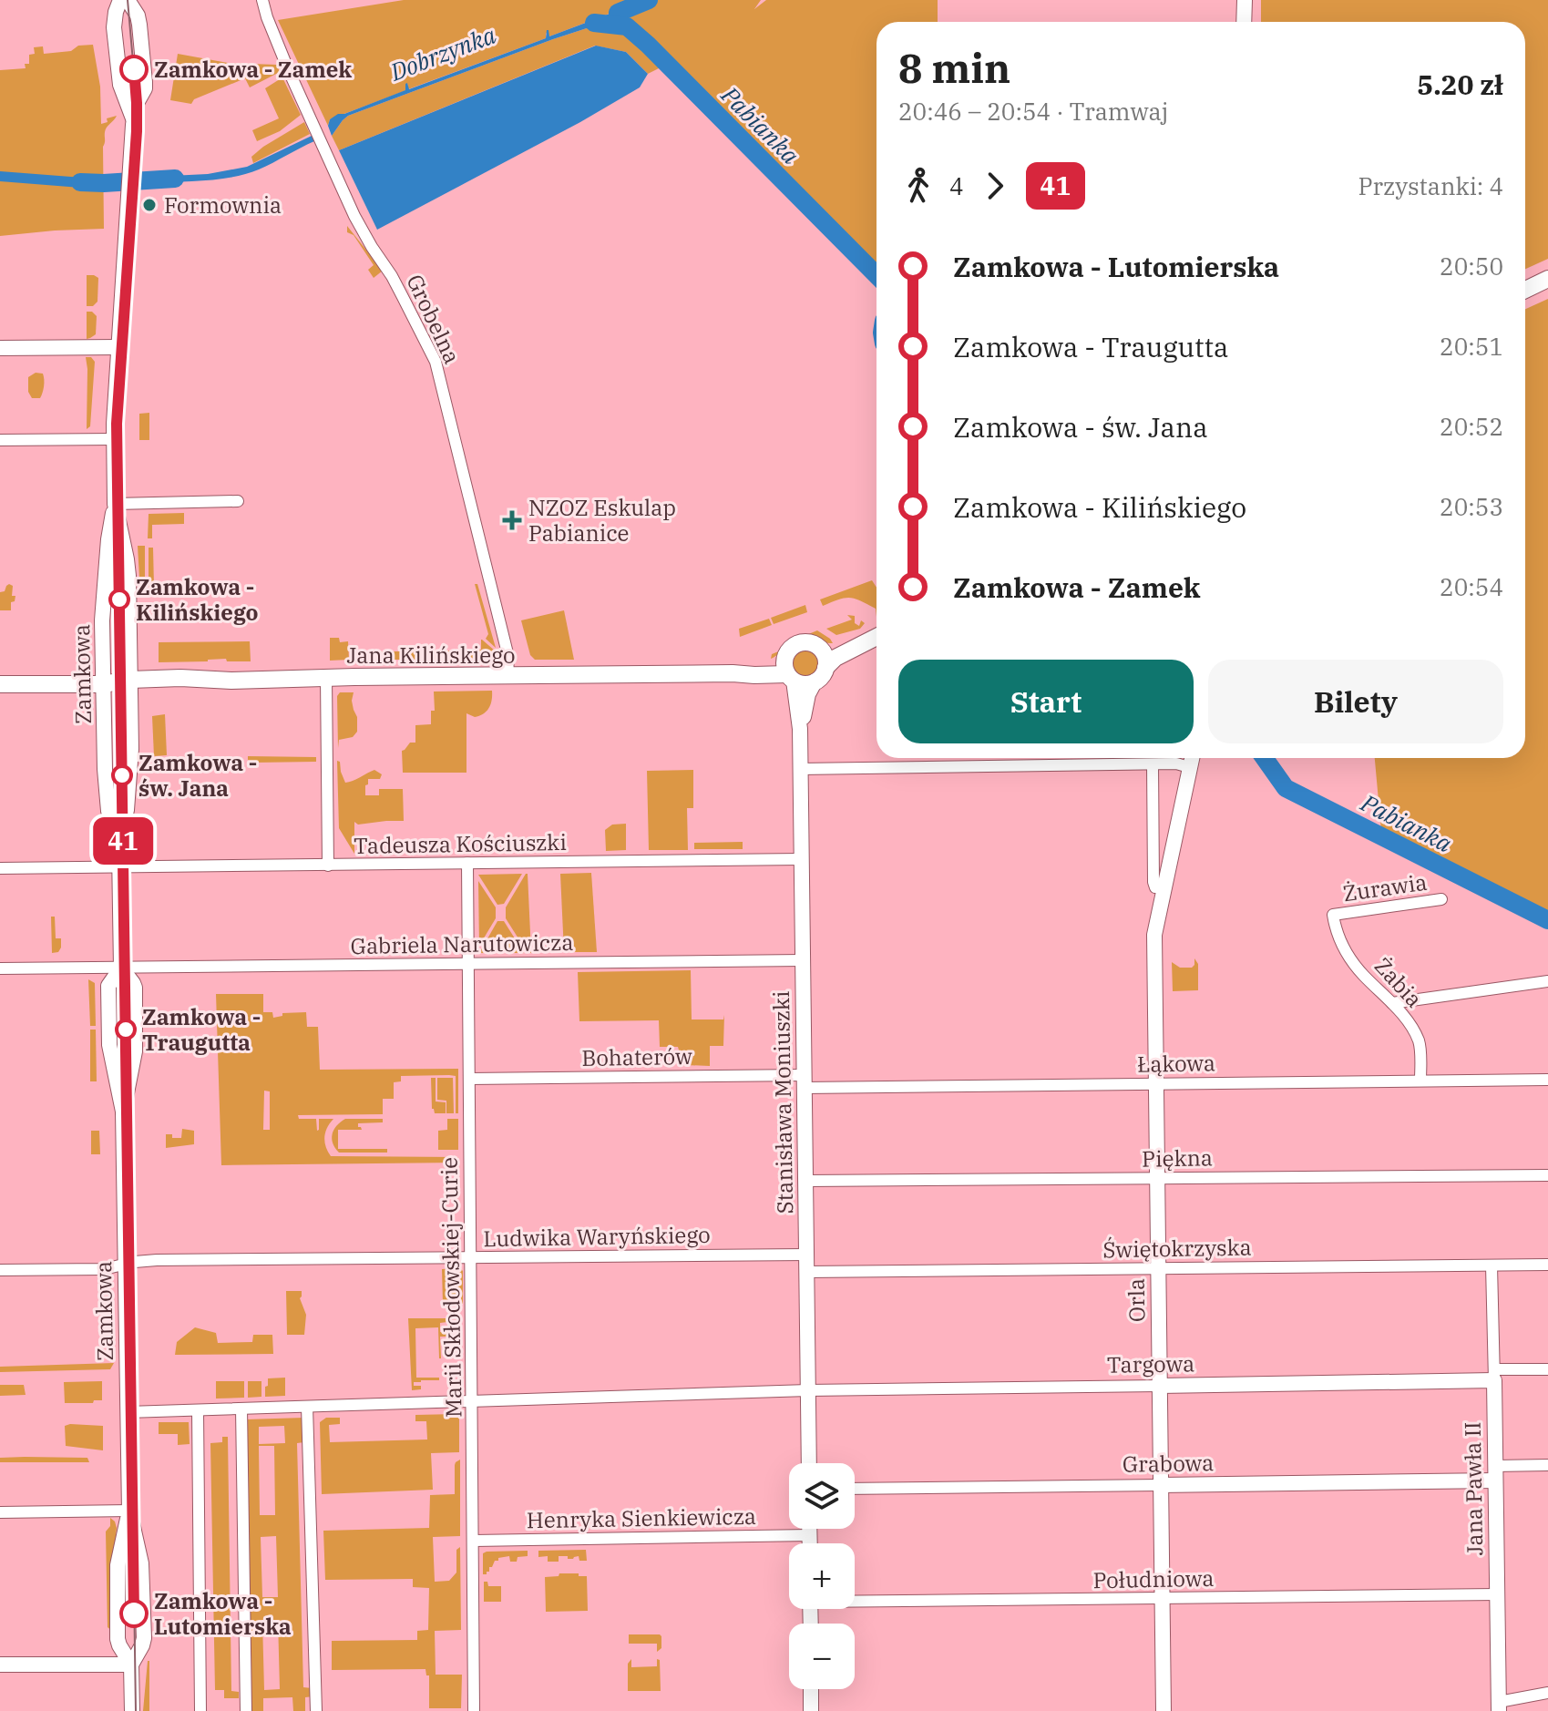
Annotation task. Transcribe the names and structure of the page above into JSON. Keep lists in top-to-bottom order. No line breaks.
{"streets":{"main road":["Jana Kilińskiego"],"street":["Grobelna","Zamkowa","Tadeusza Kościuszki","Żurawia","Gabriela Narutowicza","Żabia","Bohaterów","Łąkowa","Stanisława Moniuszki","Piękna","Ludwika Waryńskiego","Świętokrzyska","Marii Skłodowskiej-Curie","Orla","Targowa","Grabowa","Jana Pawła II","Henryka Sienkiewicza","Południowa"]},"crossings":[["Grobelna","Jana Kilińskiego"],["Jana Kilińskiego","Zamkowa"],["Jana Kilińskiego","Stanisława Moniuszki"],["Zamkowa","Tadeusza Kościuszki"],["Zamkowa","Gabriela Narutowicza"],["Zamkowa","Ludwika Waryńskiego"],["Zamkowa","Targowa"],["Tadeusza Kościuszki","Stanisława Moniuszki"],["Tadeusza Kościuszki","Marii Skłodowskiej-Curie"],["Żurawia","Żabia"],["Gabriela Narutowicza","Stanisława Moniuszki"],["Gabriela Narutowicza","Marii Skłodowskiej-Curie"],["Żabia","Łąkowa"],["Bohaterów","Łąkowa"],["Bohaterów","Stanisława Moniuszki"],["Bohaterów","Marii Skłodowskiej-Curie"],["Łąkowa","Stanisława Moniuszki"],["Łąkowa","Orla"],["Stanisława Moniuszki","Piękna"],["Stanisława Moniuszki","Ludwika Waryńskiego"],["Stanisława Moniuszki","Świętokrzyska"],["Stanisława Moniuszki","Targowa"],["Piękna","Orla"],["Ludwika Waryńskiego","Marii Skłodowskiej-Curie"],["Świętokrzyska","Orla"],["Świętokrzyska","Jana Pawła II"],["Marii Skłodowskiej-Curie","Targowa"],["Marii Skłodowskiej-Curie","Henryka Sienkiewicza"],["Orla","Targowa"],["Orla","Grabowa"],["Orla","Południowa"],["Targowa","Jana Pawła II"],["Grabowa","Jana Pawła II"],["Jana Pawła II","Południowa"]],"water":["Dobrzynka","Pabianka"],"places":{"other":["Zamkowa - Zamek","Formownia","Zamkowa - Kilińskiego","Zamkowa - św. Jana","Zamkowa - Traugutta","Zamkowa - Lutomierska"],"health":["NZOZ Eskulap Pabianice"]},"lines":["tram line 41"],"page":{"on_map":"41","heading":["8 min","20:46 – 20:54 · Tramwaj","5.20 zł"],"legs":["4","41","Przystanki: 4"],"list":[{"name":"Zamkowa - Lutomierska","value":"20:50"},{"name":"Zamkowa - Traugutta","value":"20:51"},{"name":"Zamkowa - św. Jana","value":"20:52"},{"name":"Zamkowa - Kilińskiego","value":"20:53"},{"name":"Zamkowa - Zamek","value":"20:54"}],"buttons":["Start","Bilety"],"map_buttons":["+","−"]}}
